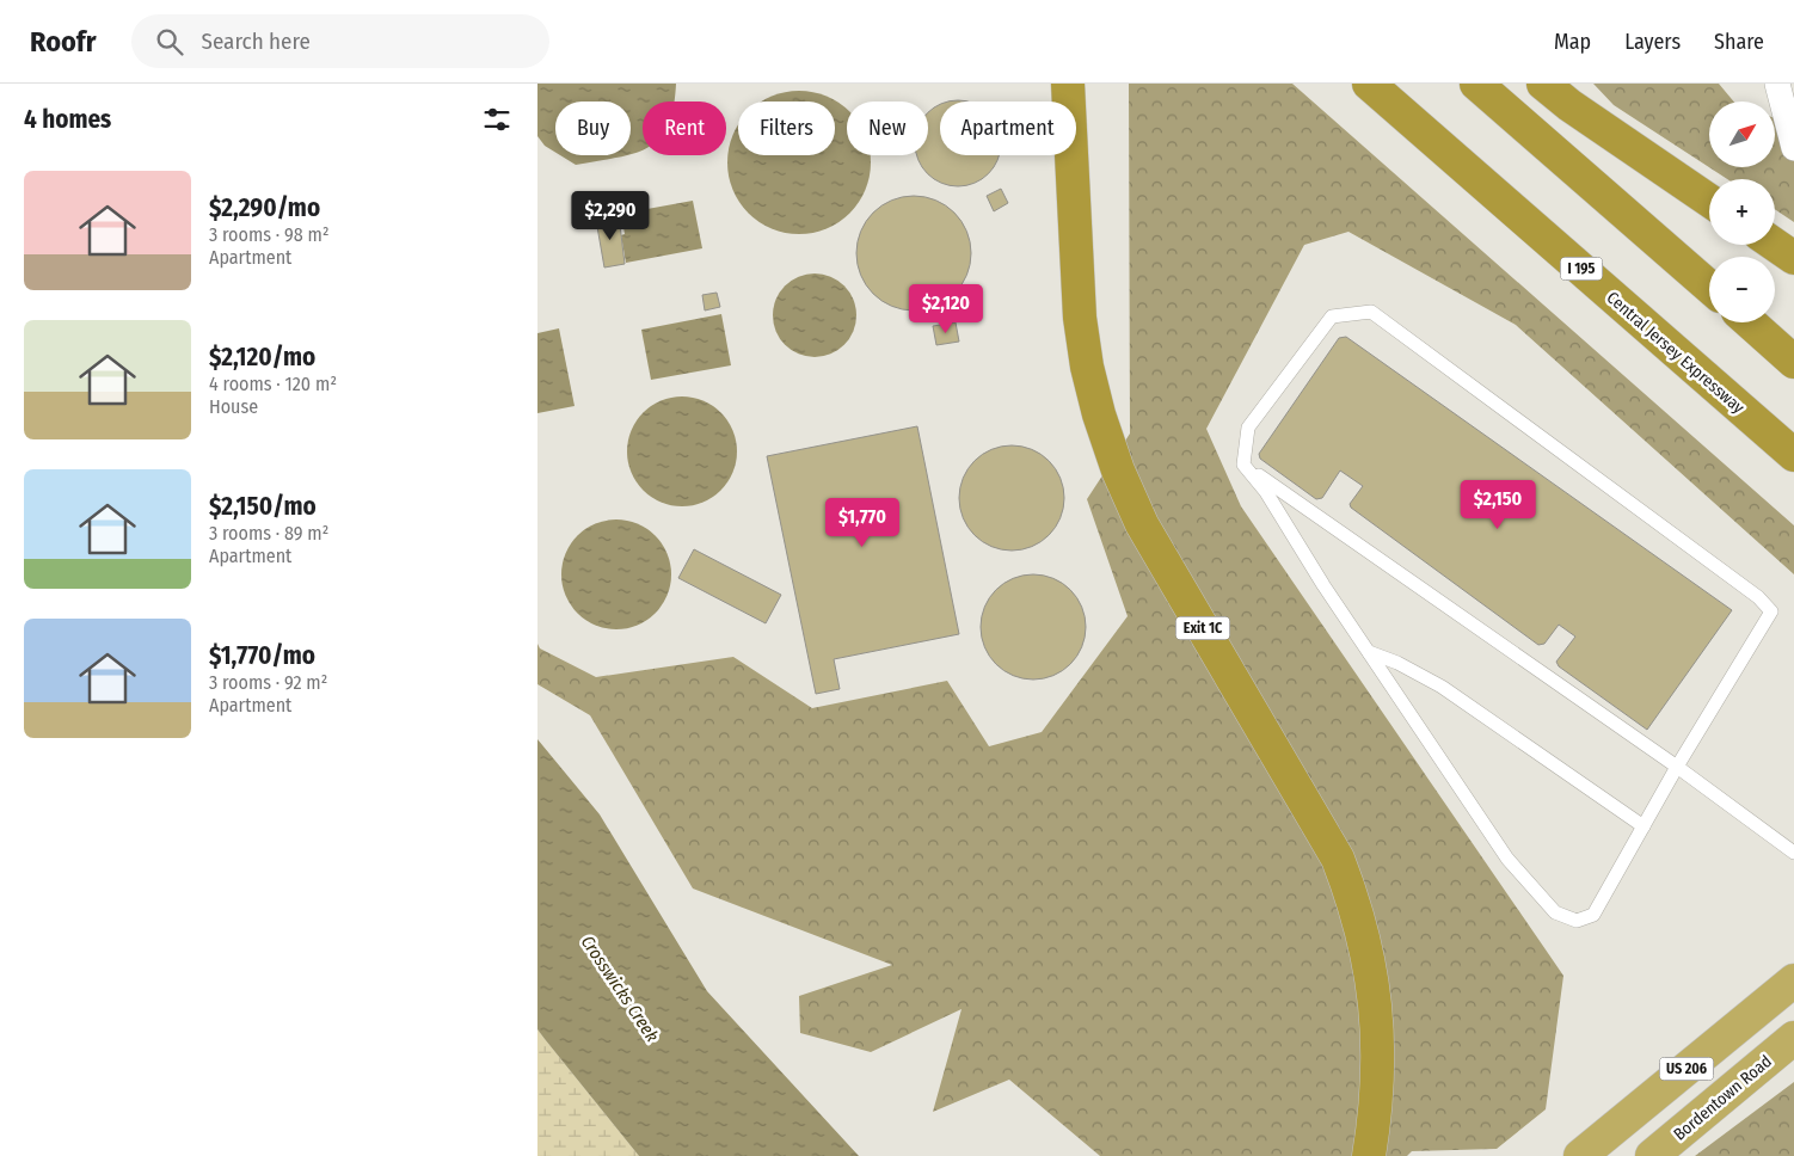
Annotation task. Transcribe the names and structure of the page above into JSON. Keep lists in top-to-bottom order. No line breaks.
{"streets":{"highway":["I 195","Central Jersey Expressway","Exit 1C","US 206","Bordentown Road"]},"water":["Crosswicks Creek"],"north":"top right","page":{"header":"Roofr","search":"Search here","nav":["Map","Layers","Share"],"heading":"4 homes","map_buttons":["+","−"],"chip":["Buy","Rent","Filters","New","Apartment"],"list":[{"name":"$2,290/mo","note":"3 rooms · 98 m² · Apartment"},{"name":"$2,120/mo","note":"4 rooms · 120 m² · House"},{"name":"$2,150/mo","note":"3 rooms · 89 m² · Apartment"},{"name":"$1,770/mo","note":"3 rooms · 92 m² · Apartment"}],"price":["$2,290","$2,120","$2,150","$1,770"]}}
